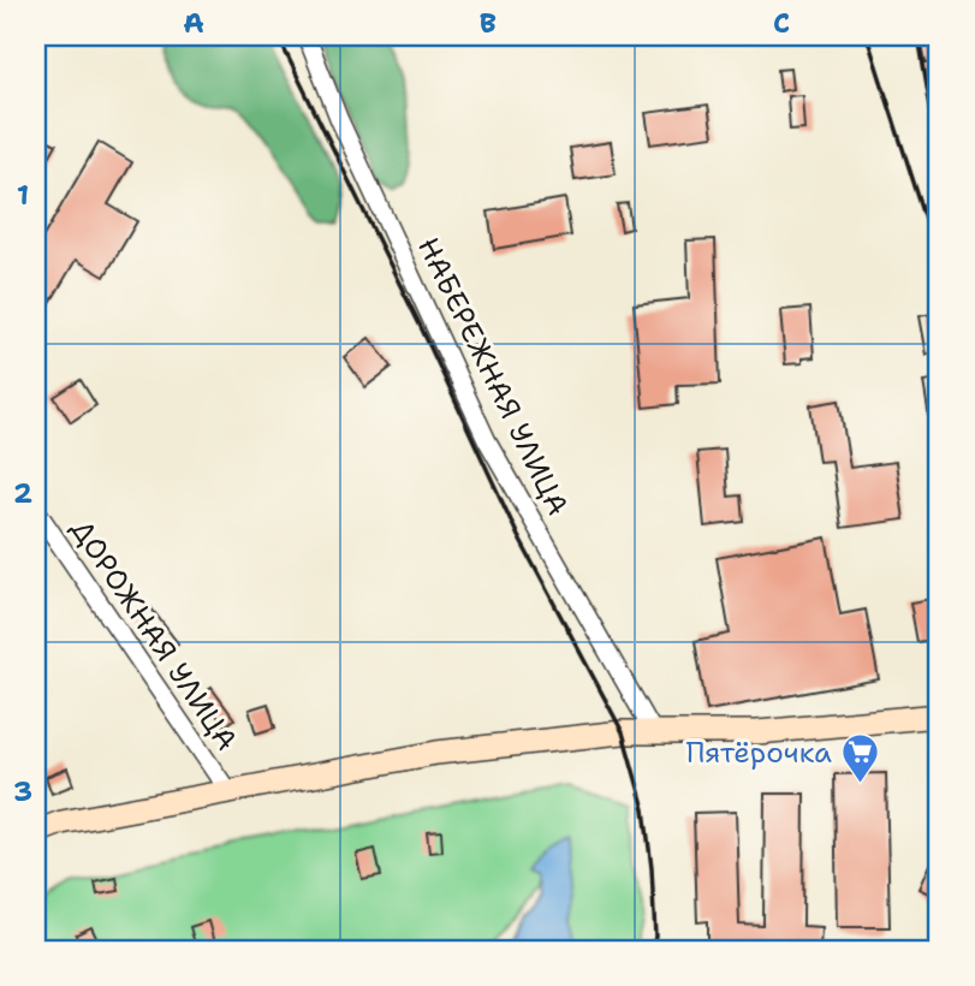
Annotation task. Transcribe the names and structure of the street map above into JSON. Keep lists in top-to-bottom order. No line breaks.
{"streets":{"street":["НАБЕРЕЖНАЯ УЛИЦА","ДОРОЖНАЯ УЛИЦА"]},"places":{"supermarket":["Пятёрочка"]},"grid":{"columns":["A","B","C"],"rows":["1","2","3"]}}
